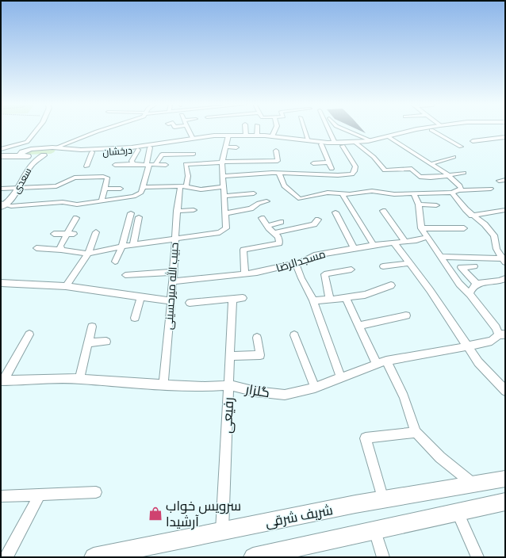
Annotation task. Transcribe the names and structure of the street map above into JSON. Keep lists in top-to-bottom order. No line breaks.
{"streets":{"main road":["درخشان","شریف شرقی"],"street":["سعدی","مسجدالرضا","حبیب الله میرحسینی","گلزار","رفیعی"]},"crossings":[["مسجدالرضا","حبیب الله میرحسینی"],["حبیب الله میرحسینی","گلزار"],["گلزار","رفیعی"],["رفیعی","شریف شرقی"]],"places":{"shop":["سرویس خواب آرشیدا"]}}
